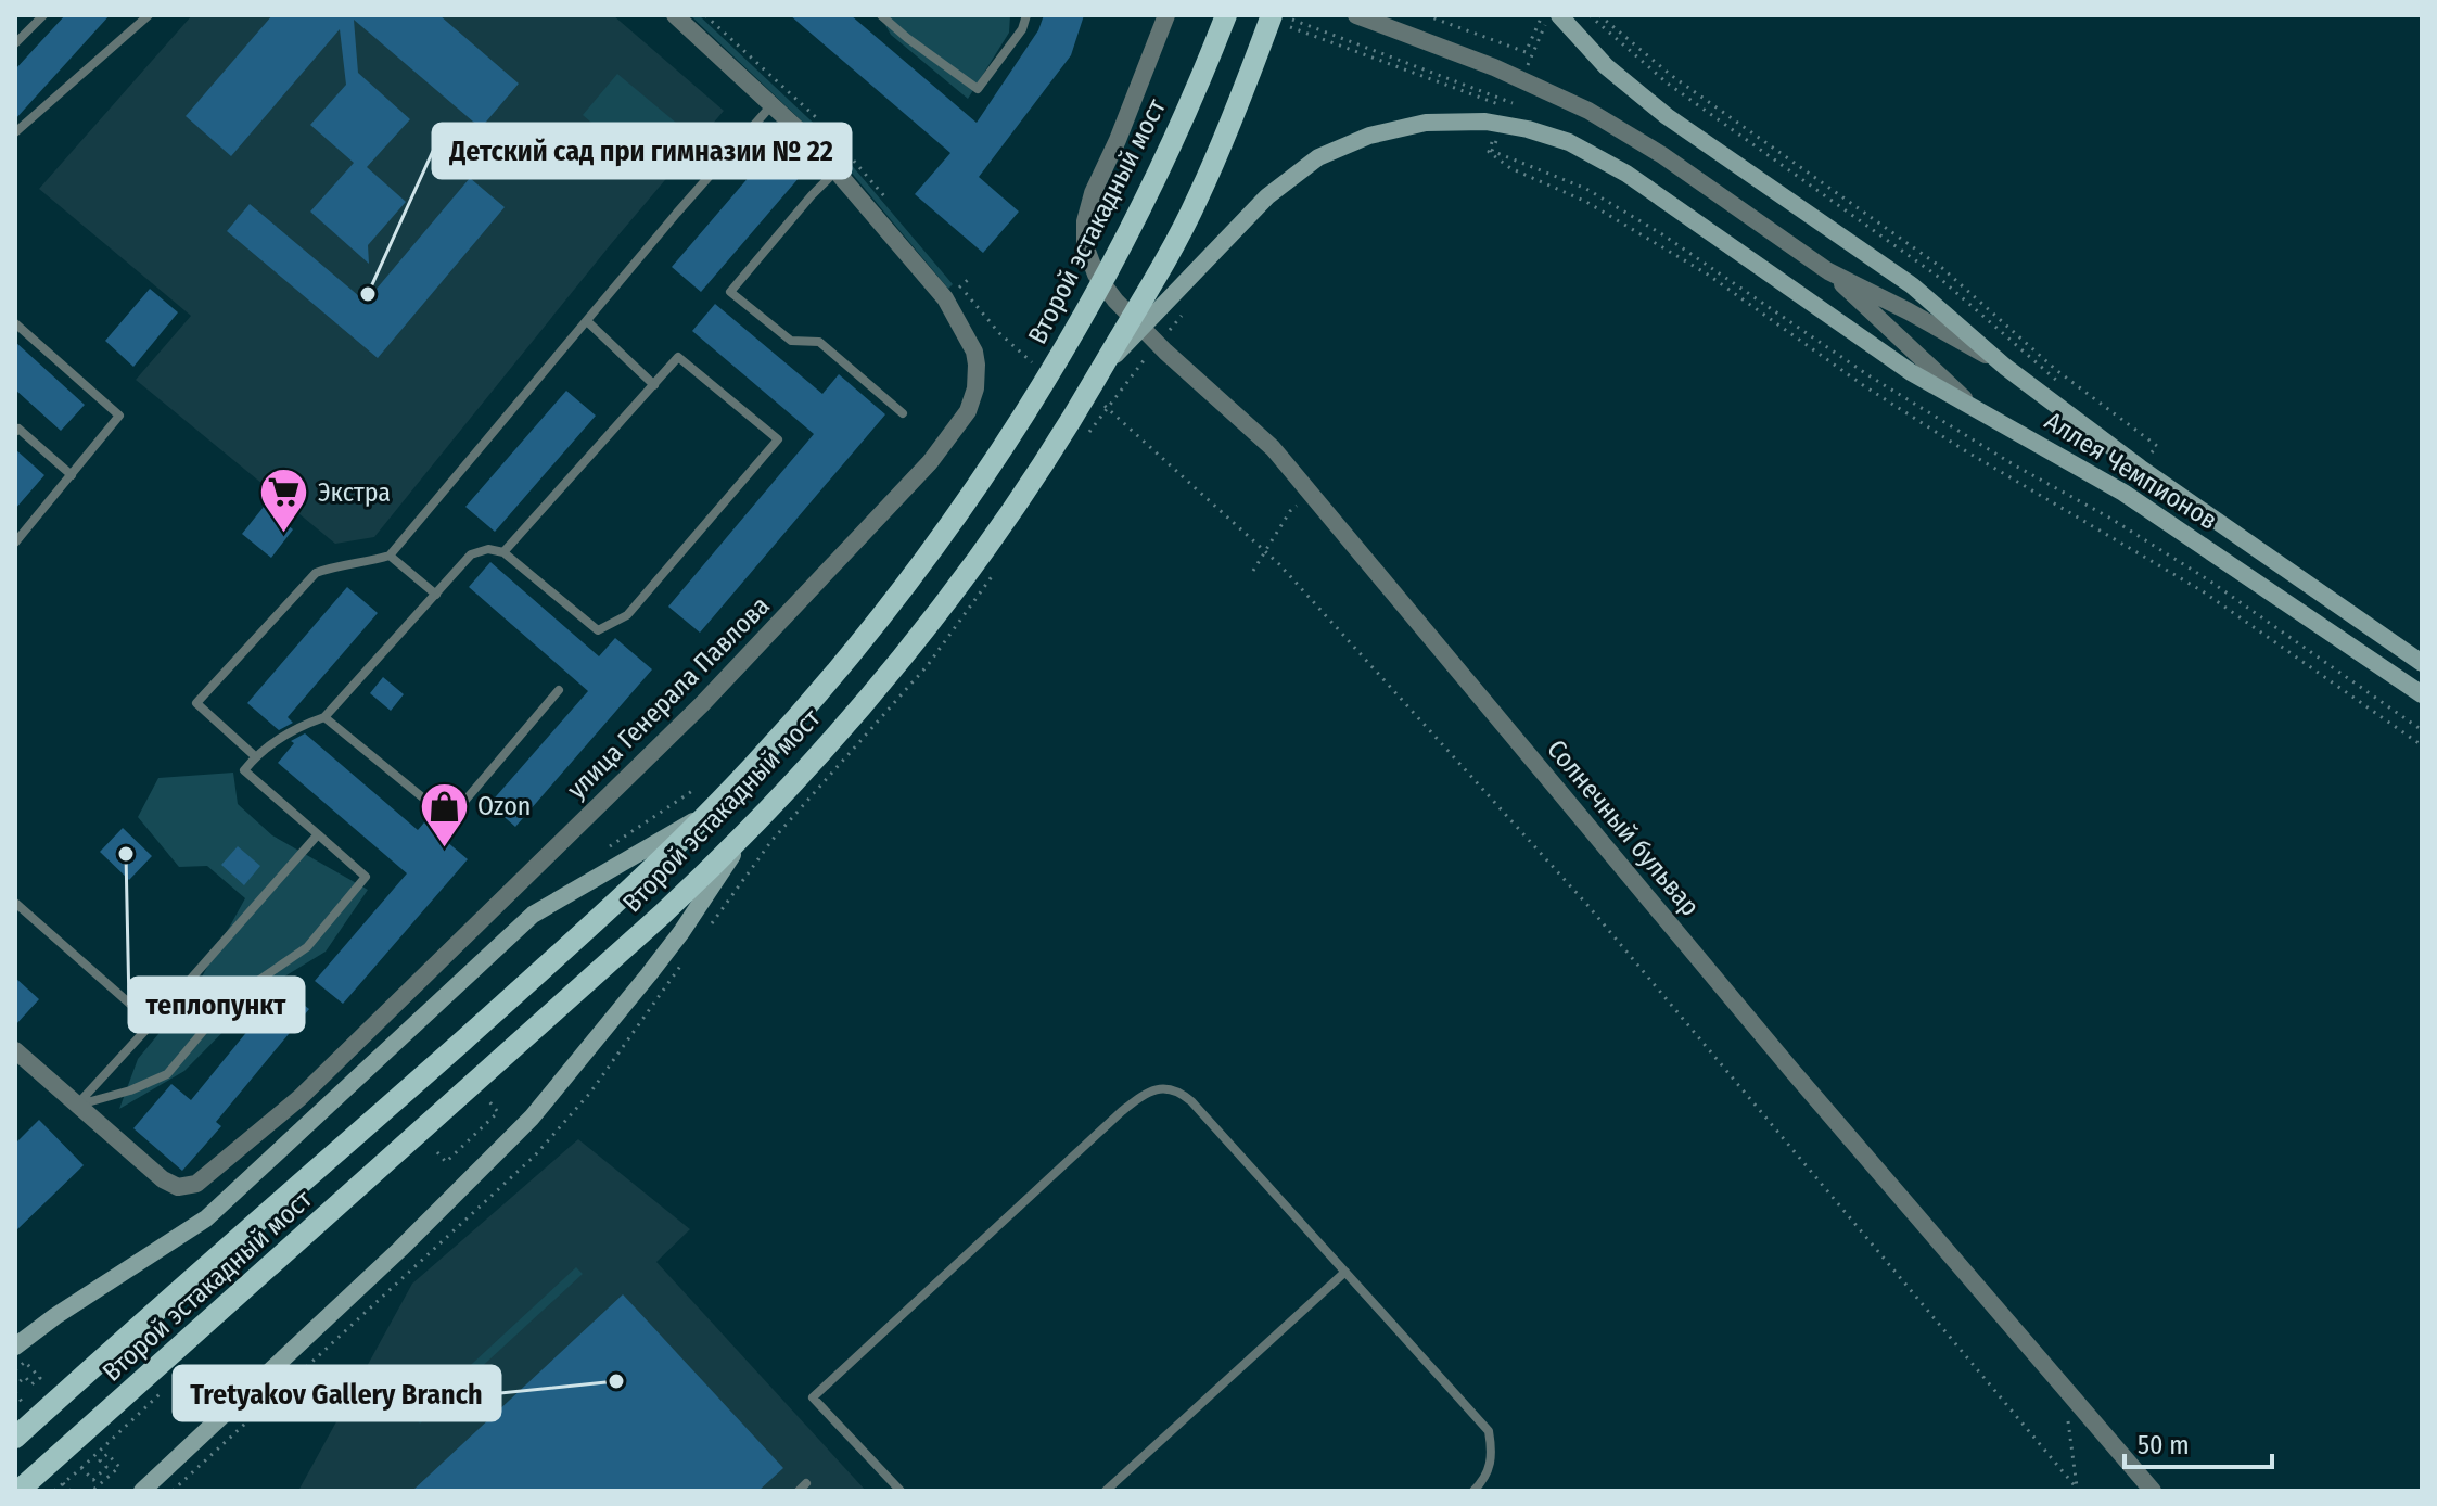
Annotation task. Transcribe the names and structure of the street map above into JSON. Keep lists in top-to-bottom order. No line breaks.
{"streets":{"main road":["Второй эстакадный мост","Аллея Чемпионов"],"street":["улица Генерала Павлова","Солнечный бульвар"]},"places":{"other":["Детский сад при гимназии № 22","теплопункт","Tretyakov Gallery Branch"],"supermarket":["Экстра"],"shop":["Ozon"]},"scale_bar":"50 m"}
